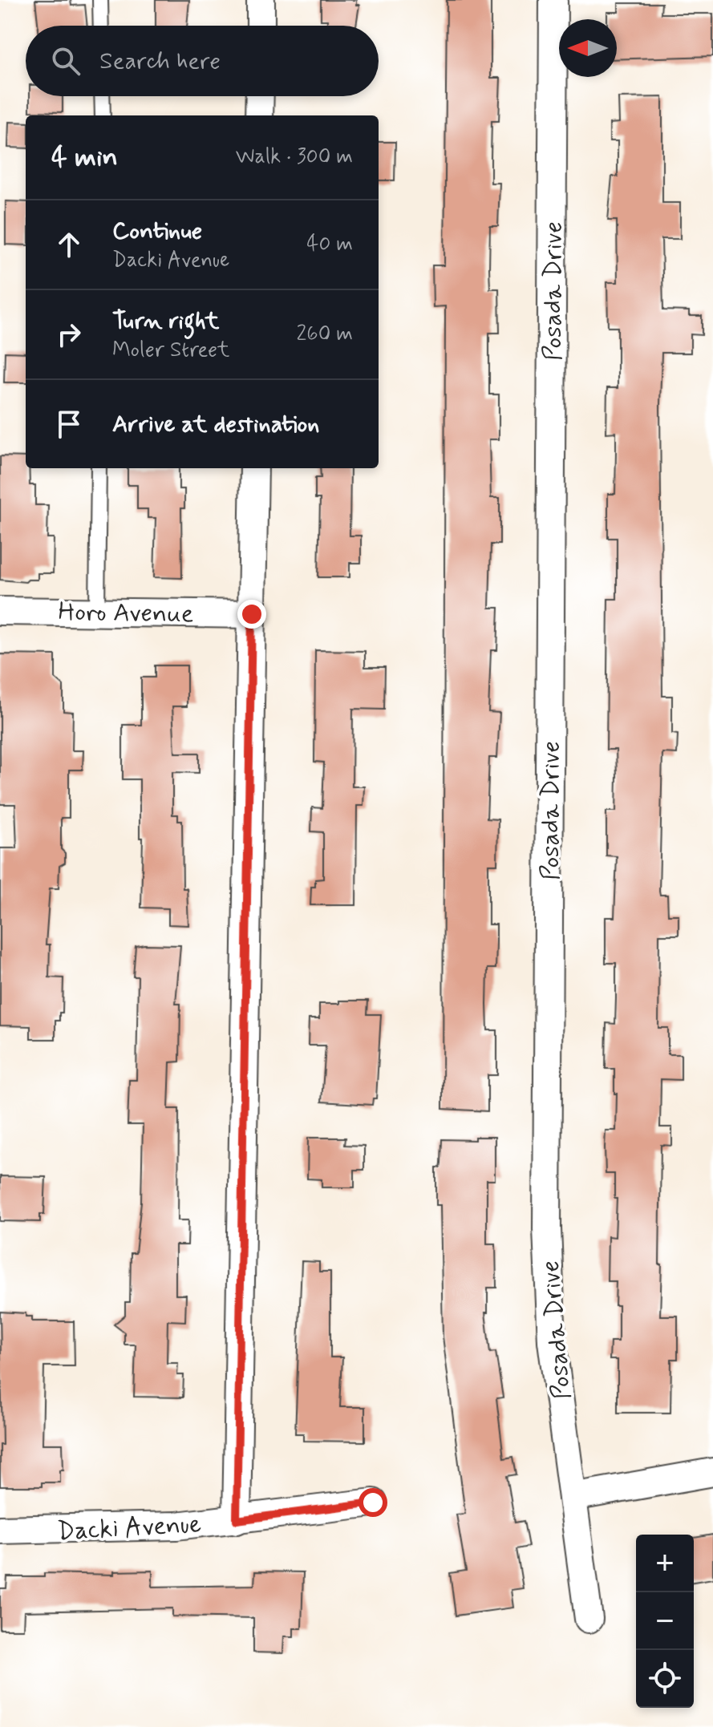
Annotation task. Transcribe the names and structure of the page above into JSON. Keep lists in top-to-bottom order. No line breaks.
{"streets":{"street":["Posada Drive","Horo Avenue","Dacki Avenue"]},"north":"left","page":{"search":"Search here","heading":["4 min","Walk · 300 m"],"list":[["Continue","Dacki Avenue","40 m"],["Turn right","Moler Street","260 m"],"Arrive at destination"],"map_buttons":["+","−"]}}
